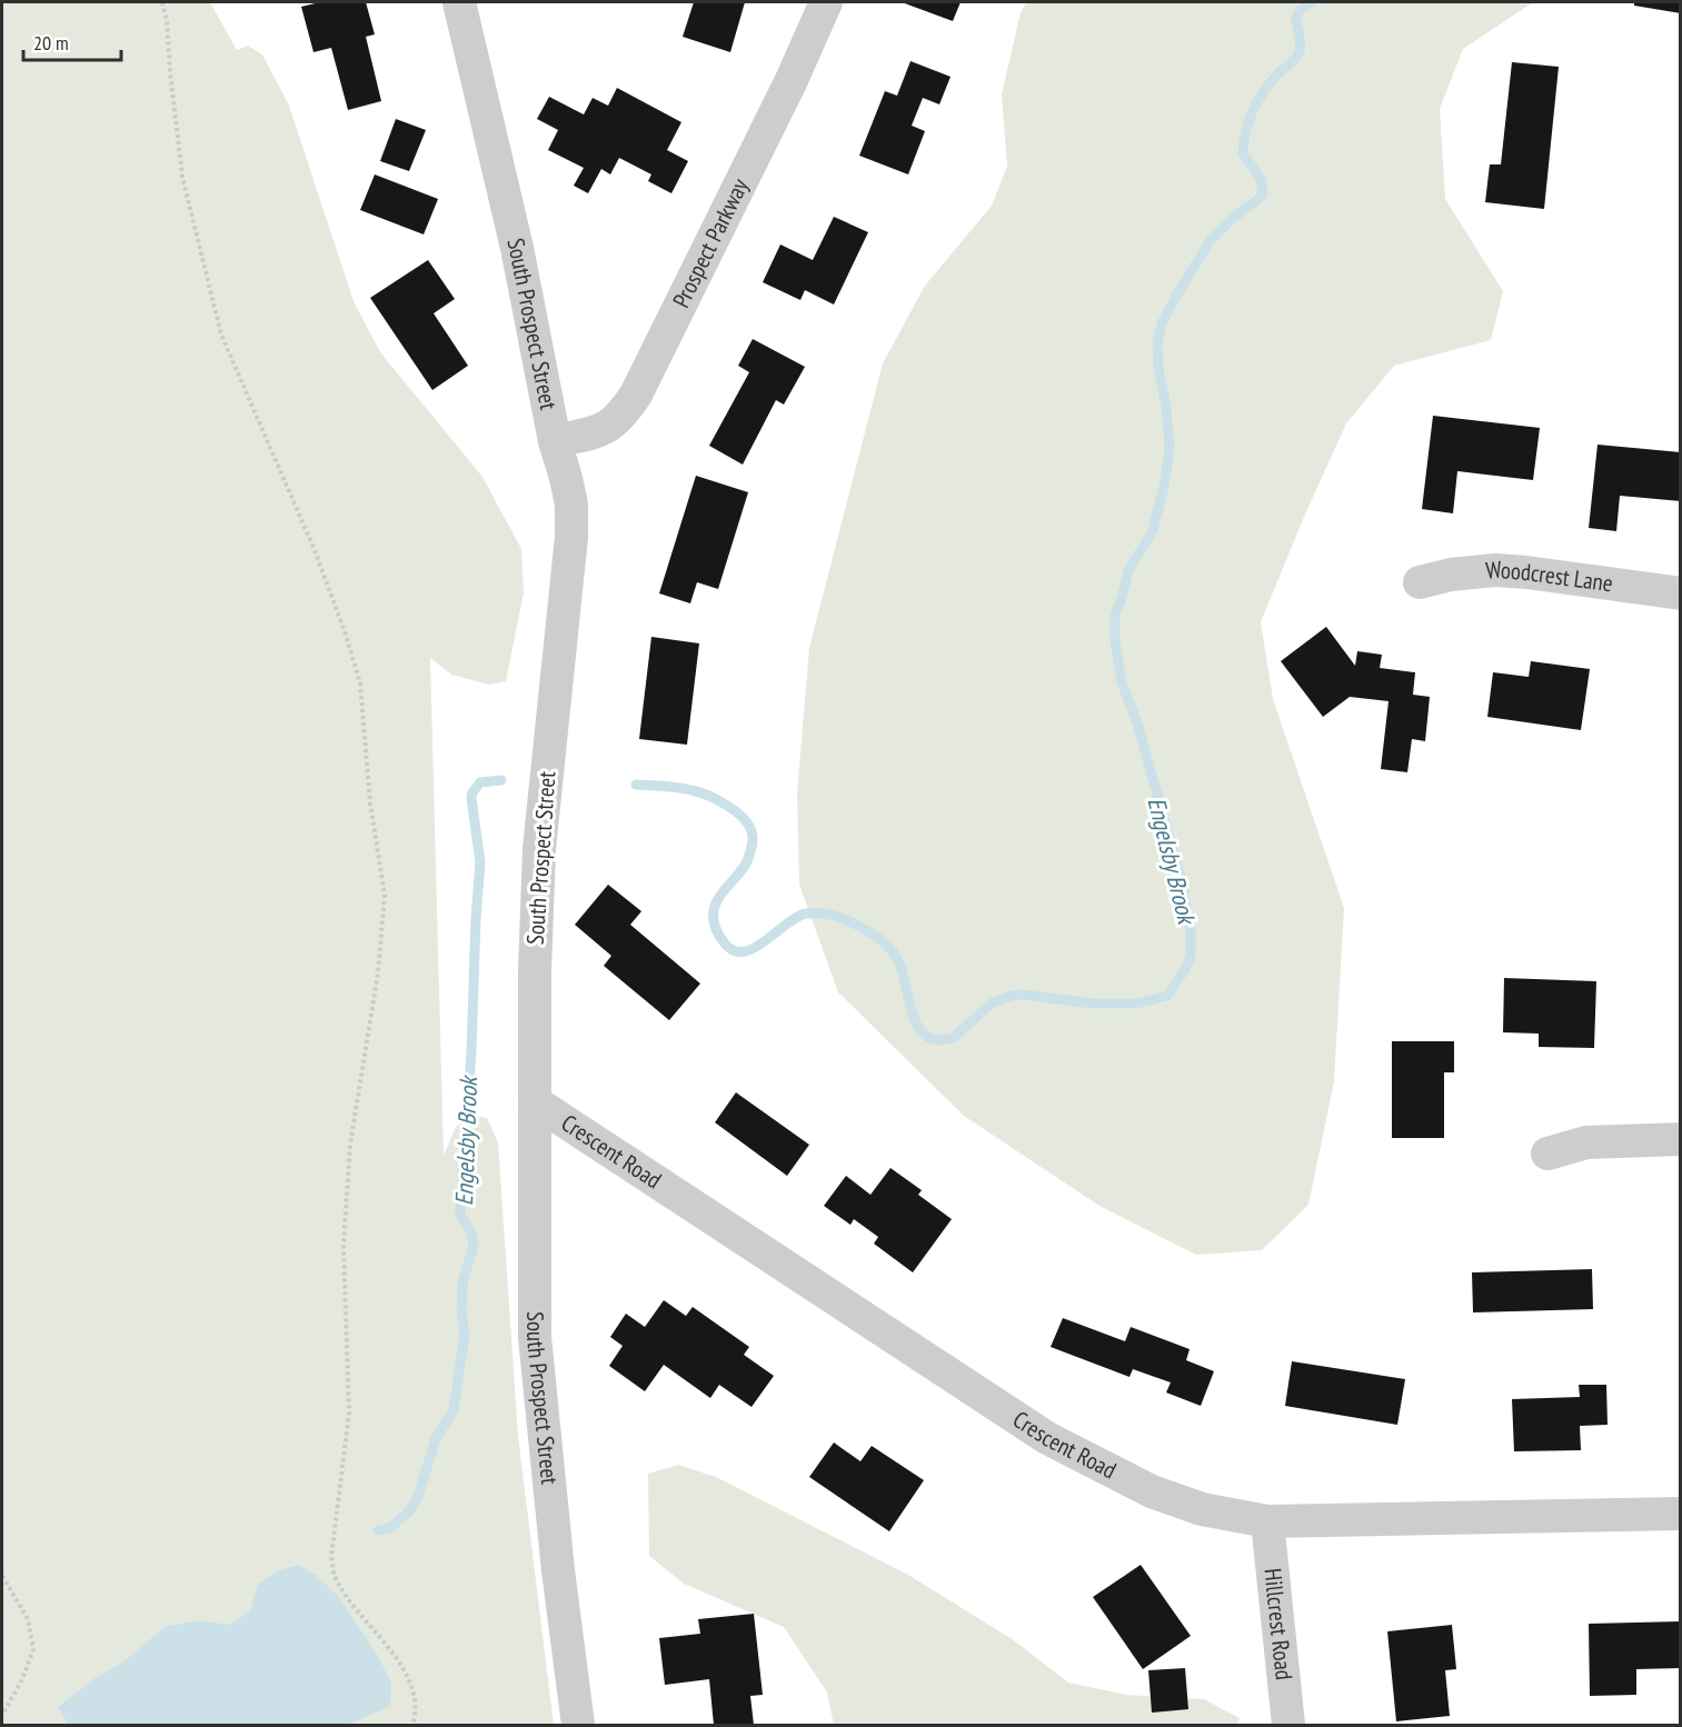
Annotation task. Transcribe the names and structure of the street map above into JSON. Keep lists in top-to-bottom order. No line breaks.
{"streets":{"street":["Prospect Parkway","South Prospect Street","Woodcrest Lane","Crescent Road","Hillcrest Road"]},"crossings":[["Prospect Parkway","South Prospect Street"],["South Prospect Street","Crescent Road"],["Crescent Road","Hillcrest Road"]],"water":["Engelsby Brook"],"scale_bar":"20 m"}
